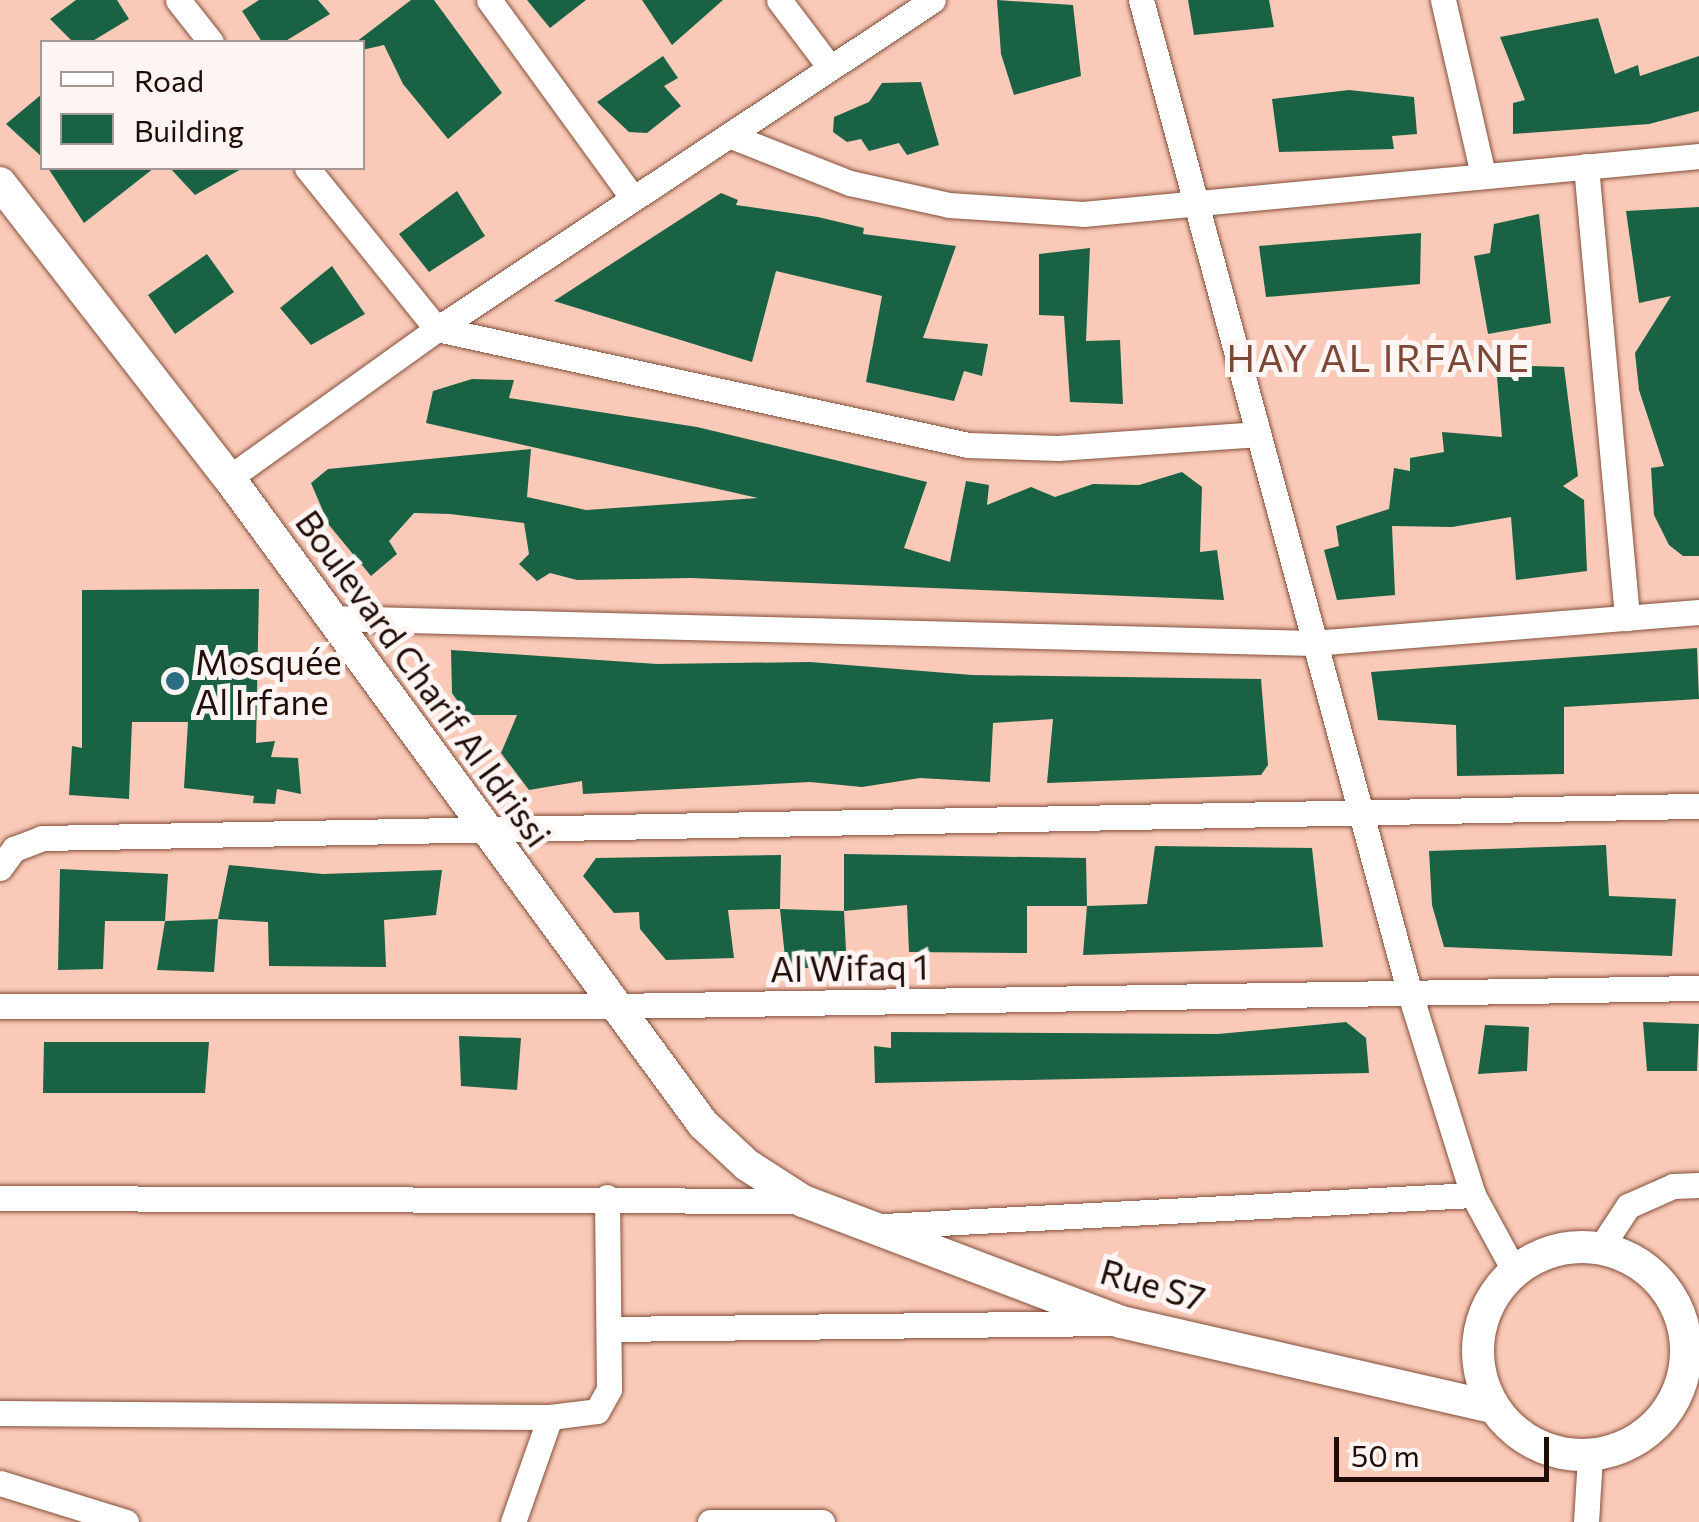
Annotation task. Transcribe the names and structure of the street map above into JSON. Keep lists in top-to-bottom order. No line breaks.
{"streets":{"street":["Boulevard Charif Al Idrissi","Al Wifaq 1","Rue S7"]},"crossings":[["Boulevard Charif Al Idrissi","Al Wifaq 1"],["Boulevard Charif Al Idrissi","Rue S7"]],"districts":["HAY AL IRFANE"],"places":["Mosquée Al Irfane"],"legend":["Road","Building"],"scale_bar":"50 m"}
